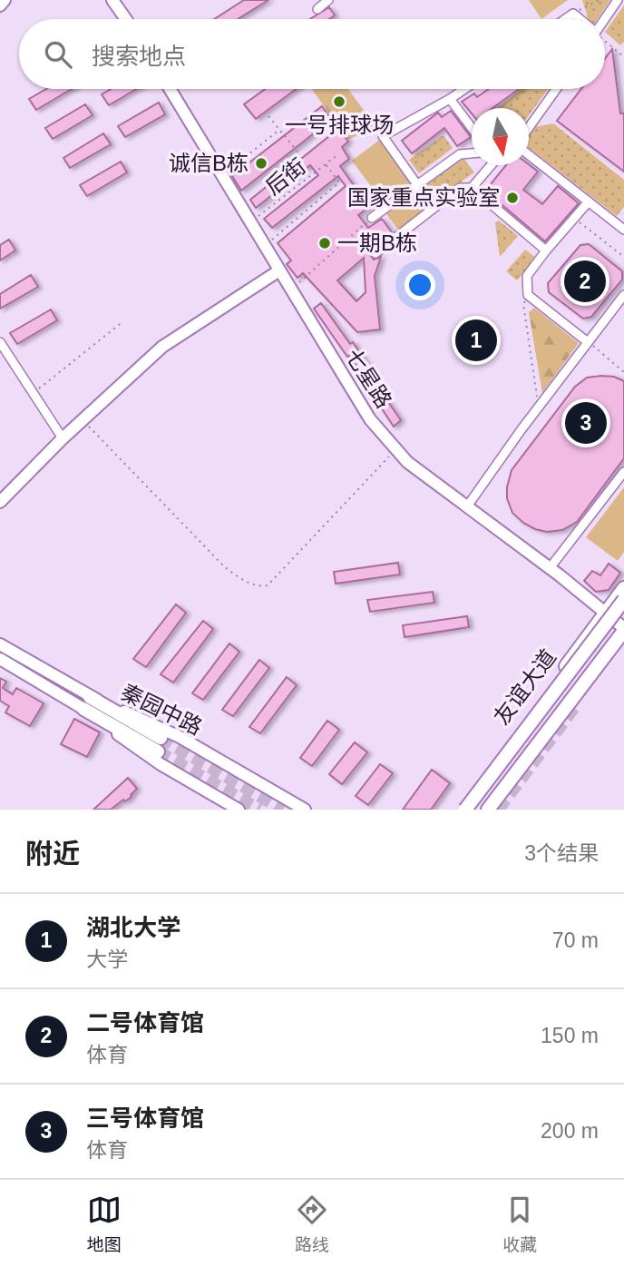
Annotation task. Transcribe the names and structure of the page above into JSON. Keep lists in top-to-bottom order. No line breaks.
{"streets":{"main road":["友谊大道"],"street":["七星路","秦园中路"],"path":["后街"]},"crossings":[["后街","七星路"],["七星路","友谊大道"]],"places":["一号排球场","诚信B栋","国家重点实验室","一期B栋"],"north":"bottom","page":{"search":"搜索地点","pins":["2","1","3"],"heading":["附近","3个结果"],"list":[{"mark":"1","name":"湖北大学","note":"大学","value":"70 m"},{"mark":"2","name":"二号体育馆","note":"体育","value":"150 m"},{"mark":"3","name":"三号体育馆","note":"体育","value":"200 m"}],"nav":["地图","路线","收藏"]}}
